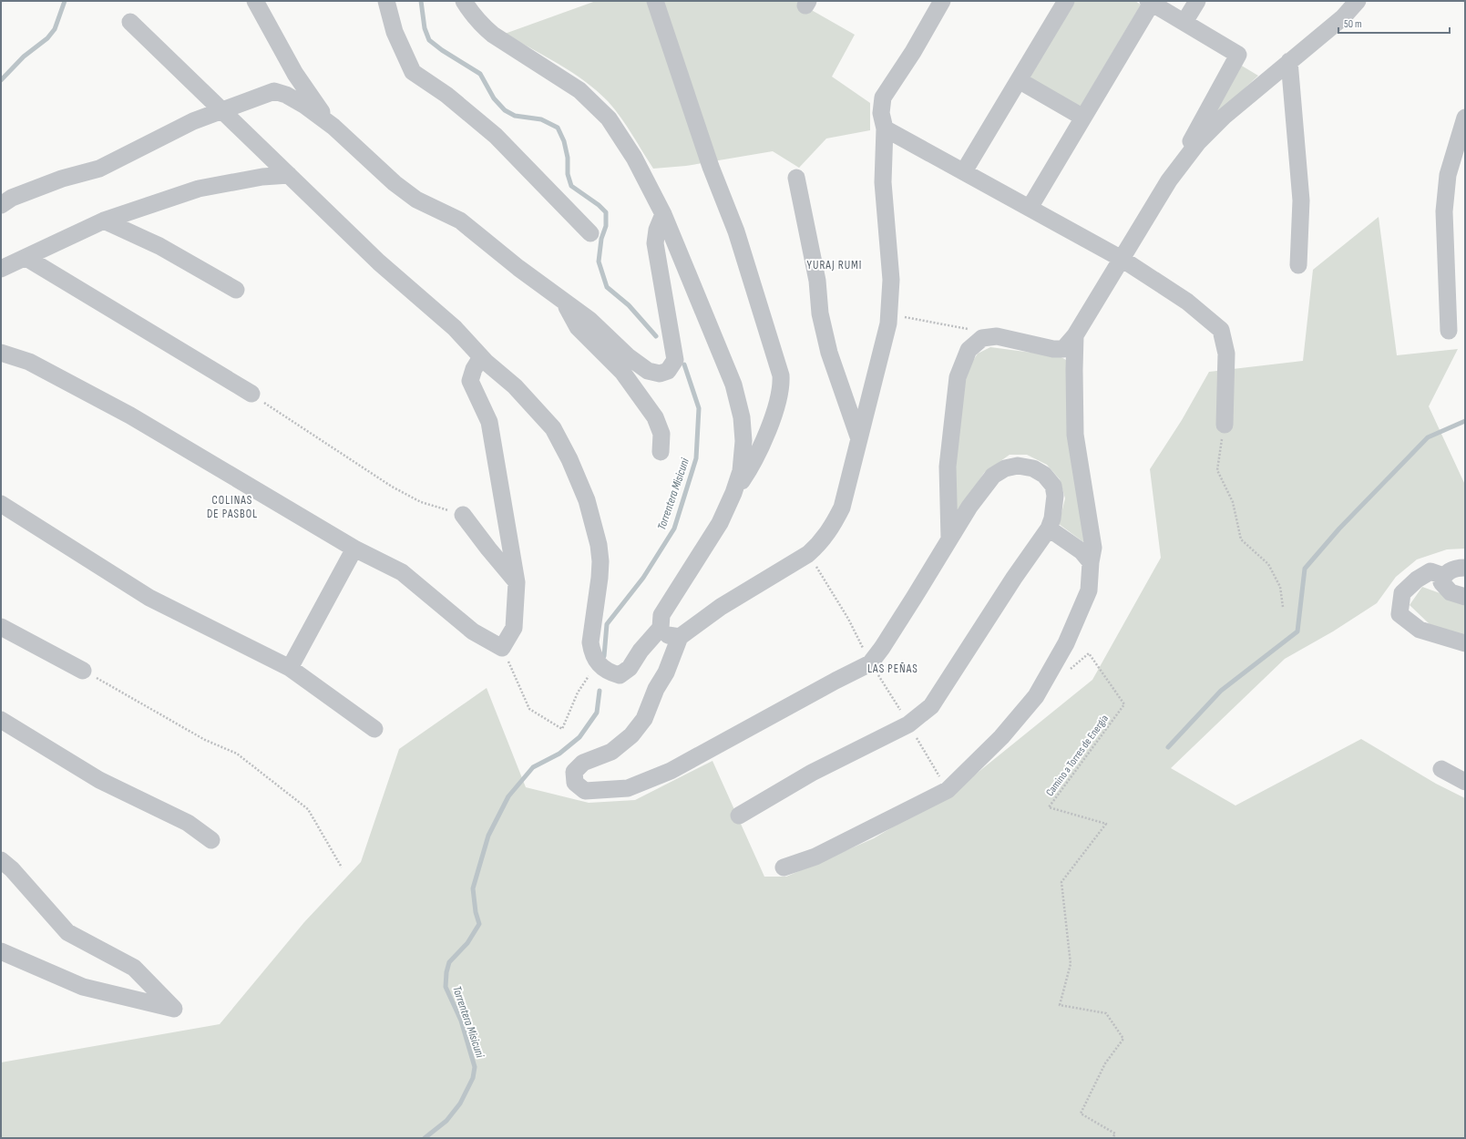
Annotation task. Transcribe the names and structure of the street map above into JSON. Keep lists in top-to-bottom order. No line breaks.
{"streets":{"path":["Camino a Torres de Energía"]},"districts":["YURAJ RUMI","COLINAS DE PASBOL","LAS PEÑAS"],"water":["Torrentera Misicuni"],"scale_bar":"50 m"}
